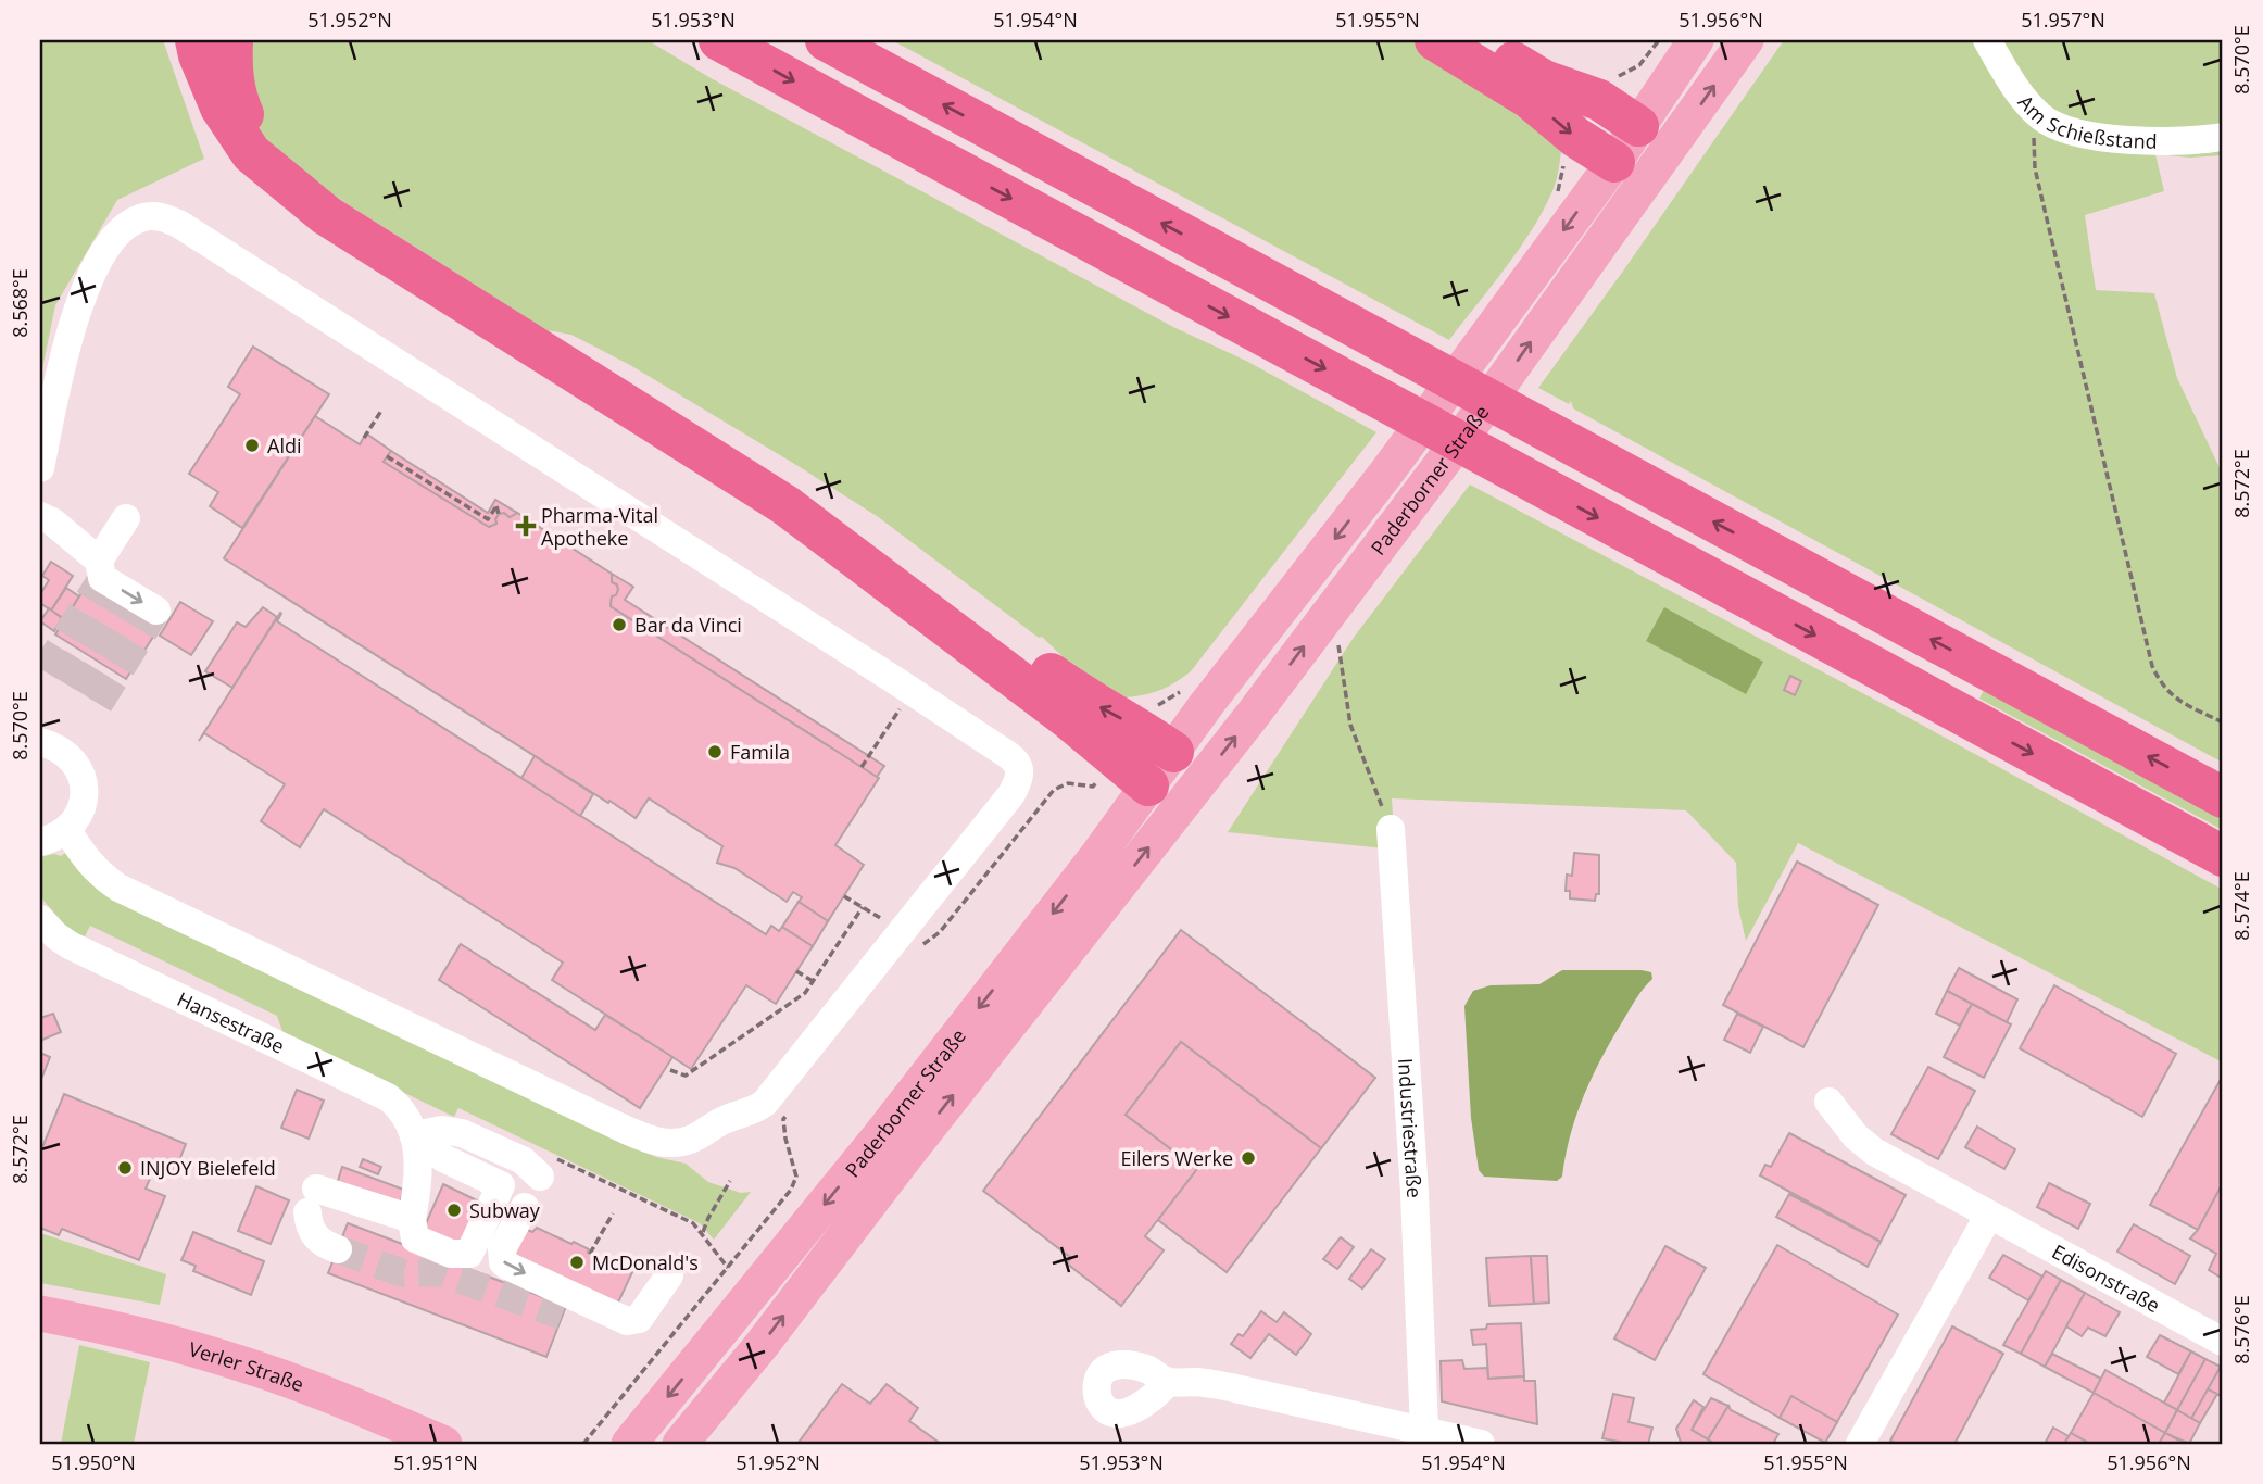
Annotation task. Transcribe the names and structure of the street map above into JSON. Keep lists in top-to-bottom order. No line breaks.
{"streets":{"main road":["Paderborner Straße","Verler Straße"],"street":["Am Schießstand","Hansestraße","Industriestraße","Edisonstraße"]},"places":{"other":["Aldi","Bar da Vinci","Famila","Eilers Werke","INJOY Bielefeld","Subway","McDonald's"],"health":["Pharma-Vital Apotheke"]},"coordinates":["51.952°N","51.953°N","51.954°N","51.955°N","51.956°N","51.957°N","8.570°E","8.568°E","8.572°E","8.574°E","8.576°E","51.950°N","51.951°N"]}
